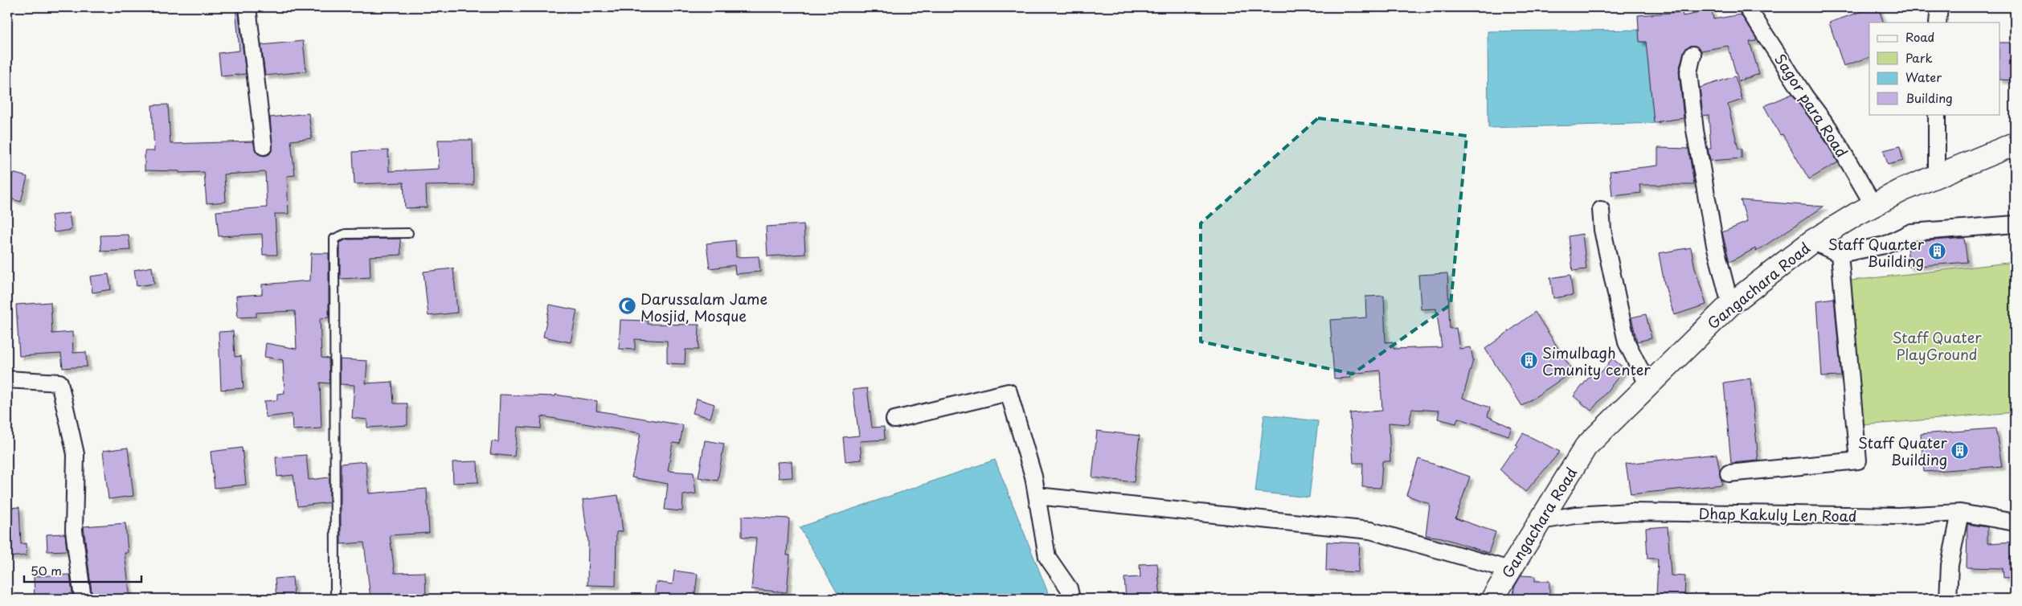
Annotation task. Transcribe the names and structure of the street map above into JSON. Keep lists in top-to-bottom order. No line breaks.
{"streets":{"main road":["Gangachara Road"],"street":["Sagor para Road","Dhap Kakuly Len Road"]},"crossings":[["Sagor para Road","Gangachara Road"],["Gangachara Road","Dhap Kakuly Len Road"]],"parks":["Staff Quater PlayGround"],"places":{"building":["Staff Quarter Building","Simulbagh Cmunity center","Staff Quater Building"],"mosque":["Darussalam Jame Mosjid, Mosque"]},"legend":["Road","Park","Water","Building"],"scale_bar":"50 m"}
